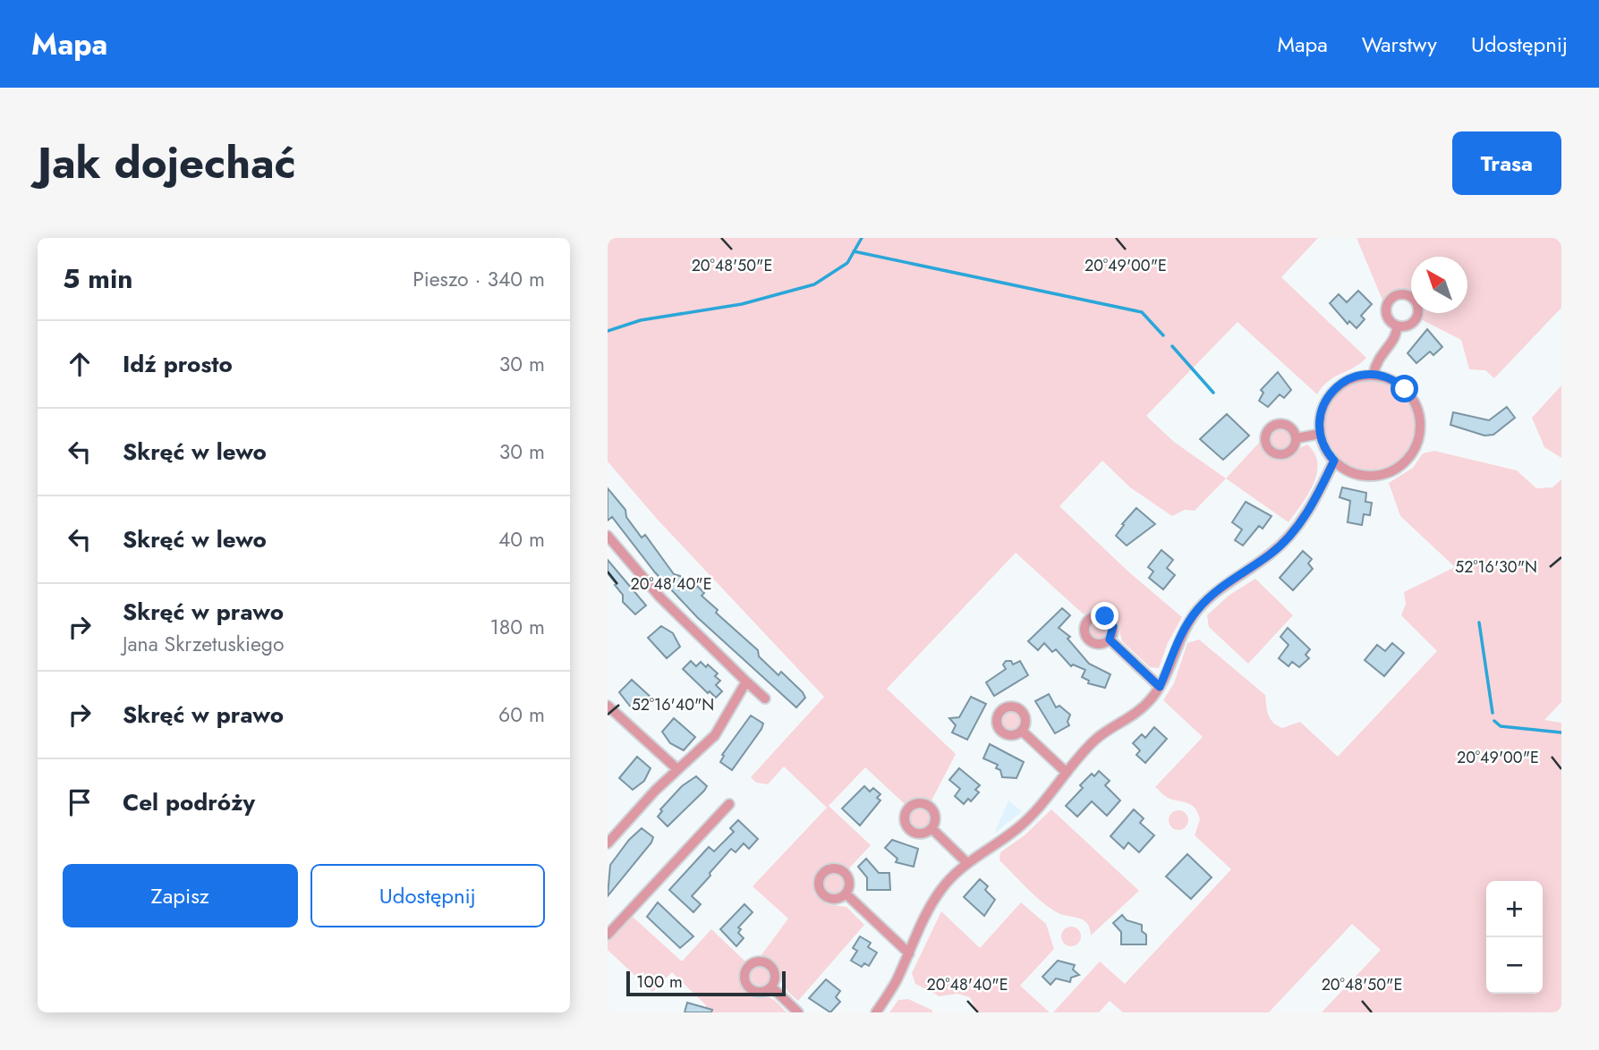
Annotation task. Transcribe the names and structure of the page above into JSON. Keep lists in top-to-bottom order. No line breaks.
{"scale_bar":"100 m","north":"top left","page":{"header":"Mapa","nav":["Mapa","Warstwy","Udostępnij"],"title":"Jak dojechać","buttons":["Trasa",["Zapisz","Udostępnij"]],"heading":["5 min","Pieszo · 340 m"],"list":[["Idź prosto","30 m"],["Skręć w lewo","30 m"],["Skręć w lewo","40 m"],["Skręć w prawo","Jana Skrzetuskiego","180 m"],["Skręć w prawo","60 m"],"Cel podróży"],"map_buttons":["+","−"],"scale":"100 m"},"coordinates":["20°49'00\"E","20°48'50\"E","52°16'30\"N","20°48'40\"E","52°16'40\"N"]}
